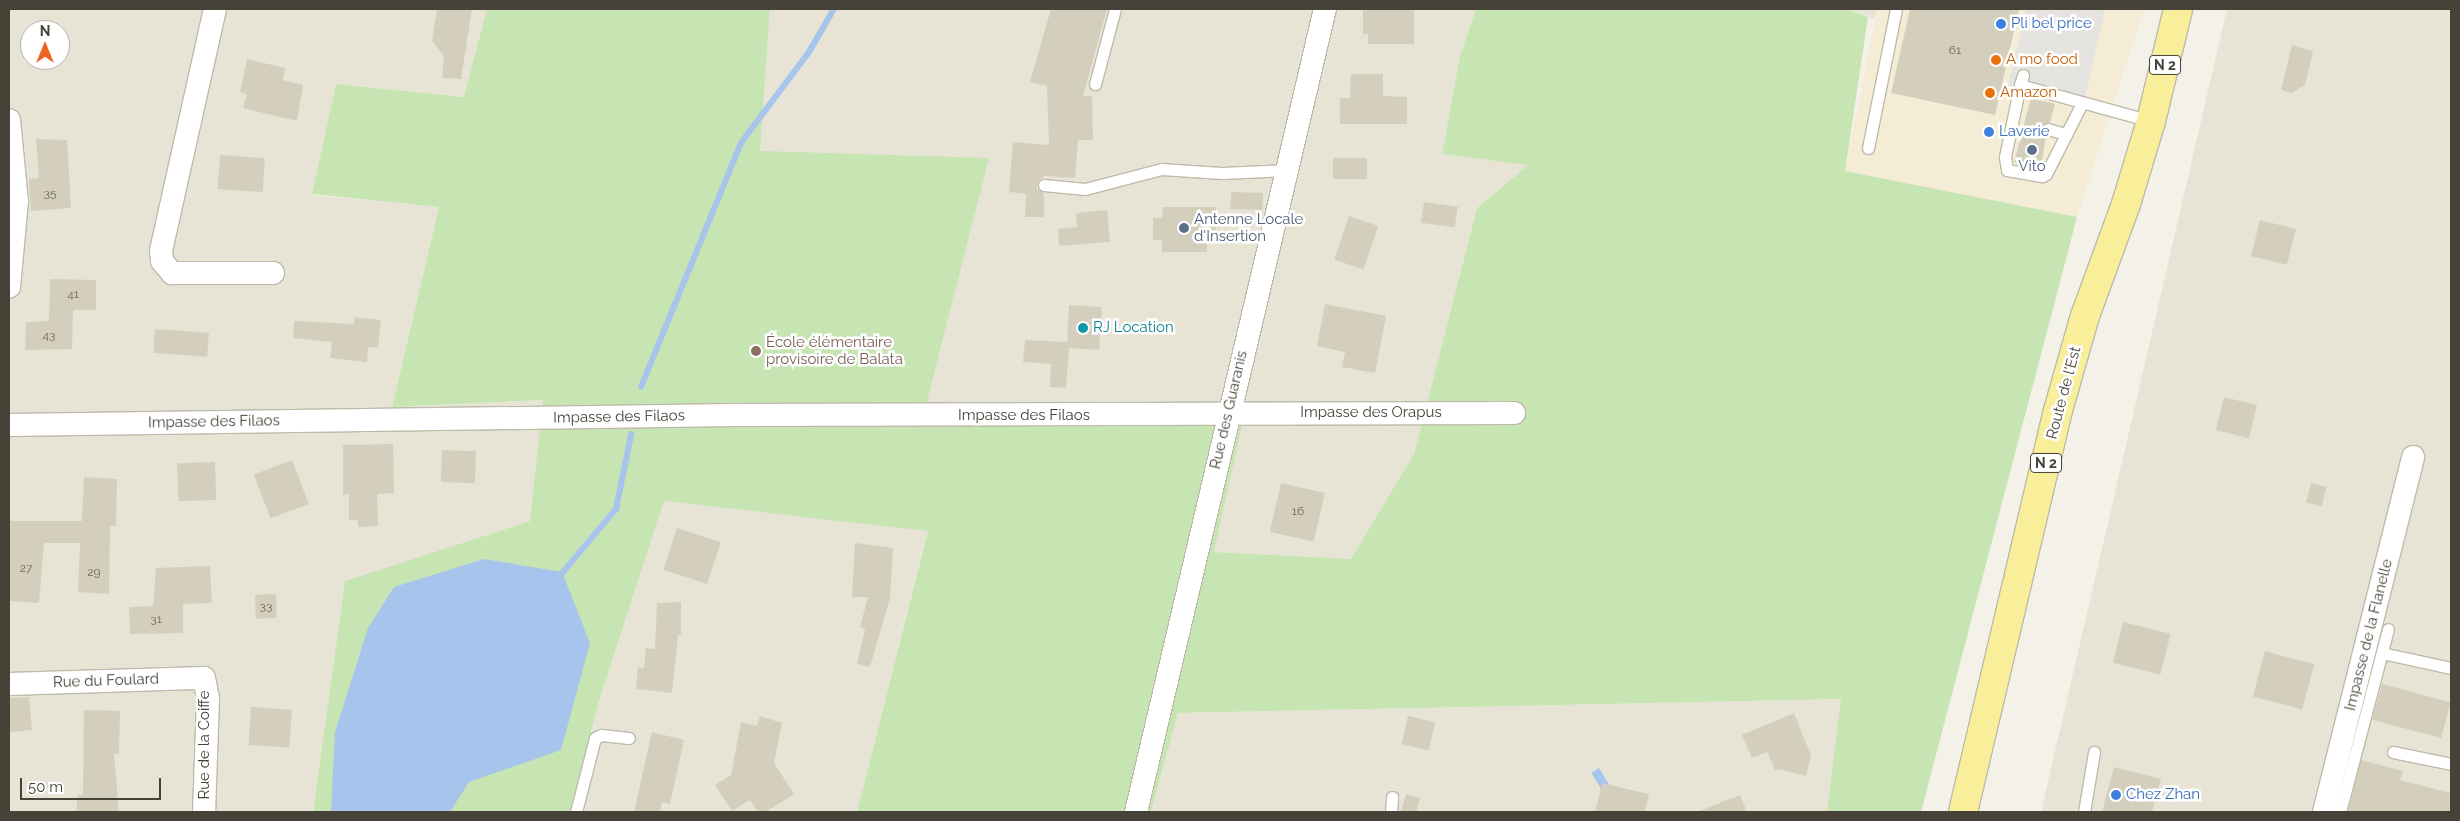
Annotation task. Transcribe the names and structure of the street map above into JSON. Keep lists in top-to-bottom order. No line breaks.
{"streets":{"main road":["N 2","Route de l'Est"],"street":["Rue des Guaranis","Impasse des Orapus","Impasse des Filaos","Impasse de la Flanelle","Rue du Foulard","Rue de la Coiffe"]},"crossings":[["Rue des Guaranis","Impasse des Orapus"],["Rue des Guaranis","Impasse des Filaos"],["Impasse des Orapus","Impasse des Filaos"],["Rue du Foulard","Rue de la Coiffe"]],"places":["Pli bel price","A mo food","Amazon","Laverie","Vito","Antenne Locale d'Insertion","RJ Location","École élémentaire provisoire de Balata","Chez Zhan"],"house_numbers":["61","35","41","43","16","27","29","33","31"],"scale_bar":"50 m","north":"top"}
